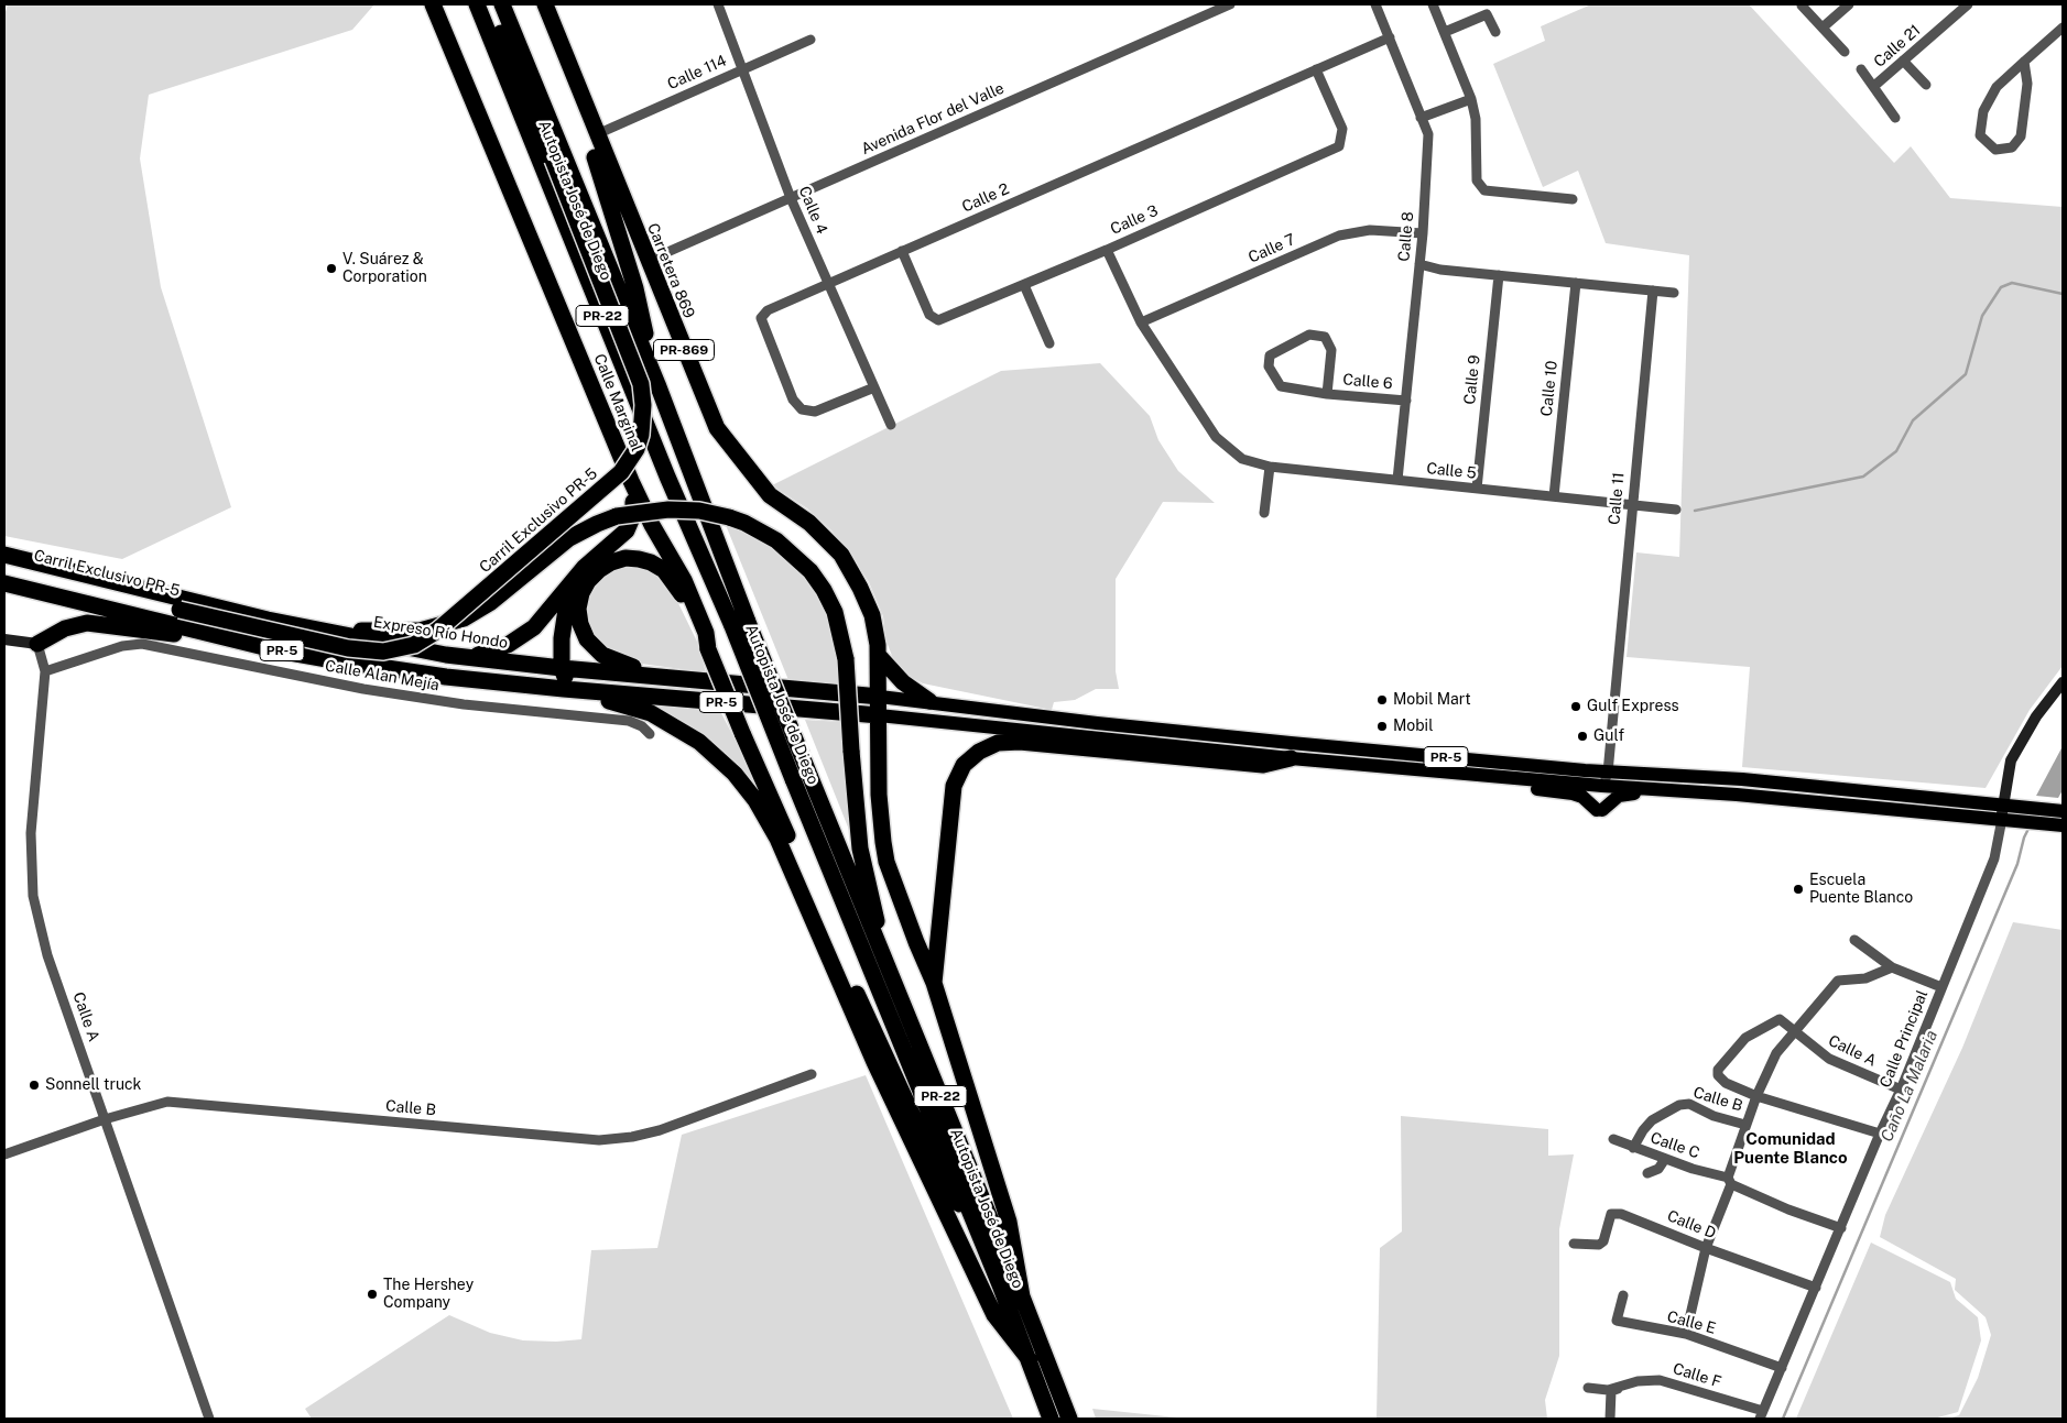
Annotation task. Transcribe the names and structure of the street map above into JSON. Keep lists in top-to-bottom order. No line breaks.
{"streets":{"highway":["Autopista José de Diego","Carretera 869","PR-22","PR-869","Calle Marginal","Carril Exclusivo PR-5","Expreso Río Hondo","PR-5"],"street":["Calle 21","Calle 114","Avenida Flor del Valle","Calle 2","Calle 4","Calle 3","Calle 8","Calle 7","Calle 9","Calle 6","Calle 10","Calle 5","Calle 11","Calle Alan Mejía","Calle A","Calle Principal","Calle B","Calle C","Calle D","Calle E","Calle F"]},"crossings":[["Calle 114","Calle 4"],["Calle 114","Carretera 869"],["Avenida Flor del Valle","Calle 4"],["Avenida Flor del Valle","Carretera 869"],["Calle 2","Calle 4"],["Calle 2","Calle 3"],["Calle 2","Calle 8"],["Autopista José de Diego","Carretera 869"],["Calle 3","Calle 5"],["Calle 8","Calle 7"],["Calle 8","Calle 6"],["Calle 8","Calle 5"],["Calle 7","Calle 5"],["Carretera 869","Expreso Río Hondo"],["Carretera 869","PR-5"],["Calle 9","Calle 5"],["Calle 10","Calle 5"],["Calle 5","Calle 11"],["Calle 11","PR-5"],["Expreso Río Hondo","PR-5"],["PR-5","Calle Principal"],["Calle Alan Mejía","Calle A"],["Calle A","Calle Principal"],["Calle A","Calle B"],["Calle Principal","Calle B"],["Calle Principal","Calle C"],["Calle Principal","Calle D"],["Calle Principal","Calle E"],["Calle Principal","Calle F"],["Calle B","Calle C"]],"districts":["Comunidad Puente Blanco"],"water":["Caño La Malaria"],"places":["V. Suárez & Corporation","Mobil Mart","Gulf Express","Mobil","Gulf","Escuela Puente Blanco","Sonnell truck","The Hershey Company"]}
